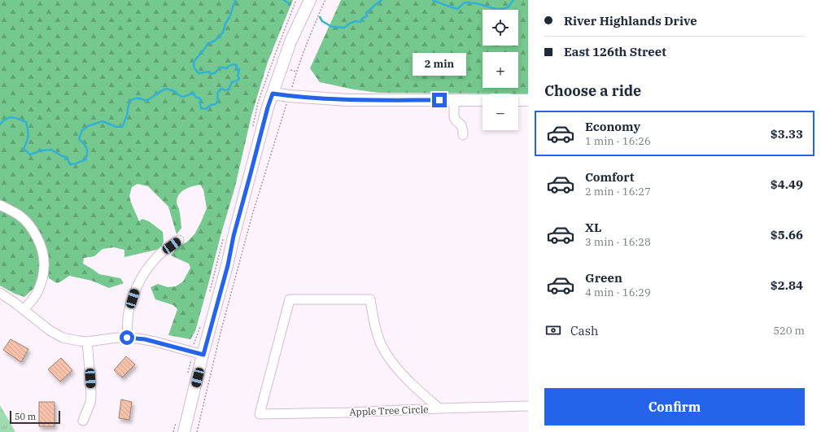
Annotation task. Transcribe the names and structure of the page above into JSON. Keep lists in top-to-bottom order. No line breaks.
{"streets":{"street":["Apple Tree Circle"]},"scale_bar":"50 m","page":{"banner":["River Highlands Drive","East 126th Street"],"map_buttons":["+","−"],"bubble":"2 min","heading":"Choose a ride","list":[{"name":"Economy","note":"1 min · 16:26","value":"$3.33"},{"name":"Comfort","note":"2 min · 16:27","value":"$4.49"},{"name":"XL","note":"3 min · 16:28","value":"$5.66"},{"name":"Green","note":"4 min · 16:29","value":"$2.84"}],"pay":["Cash","520 m"],"buttons":"Confirm","scale":"50 m"}}
